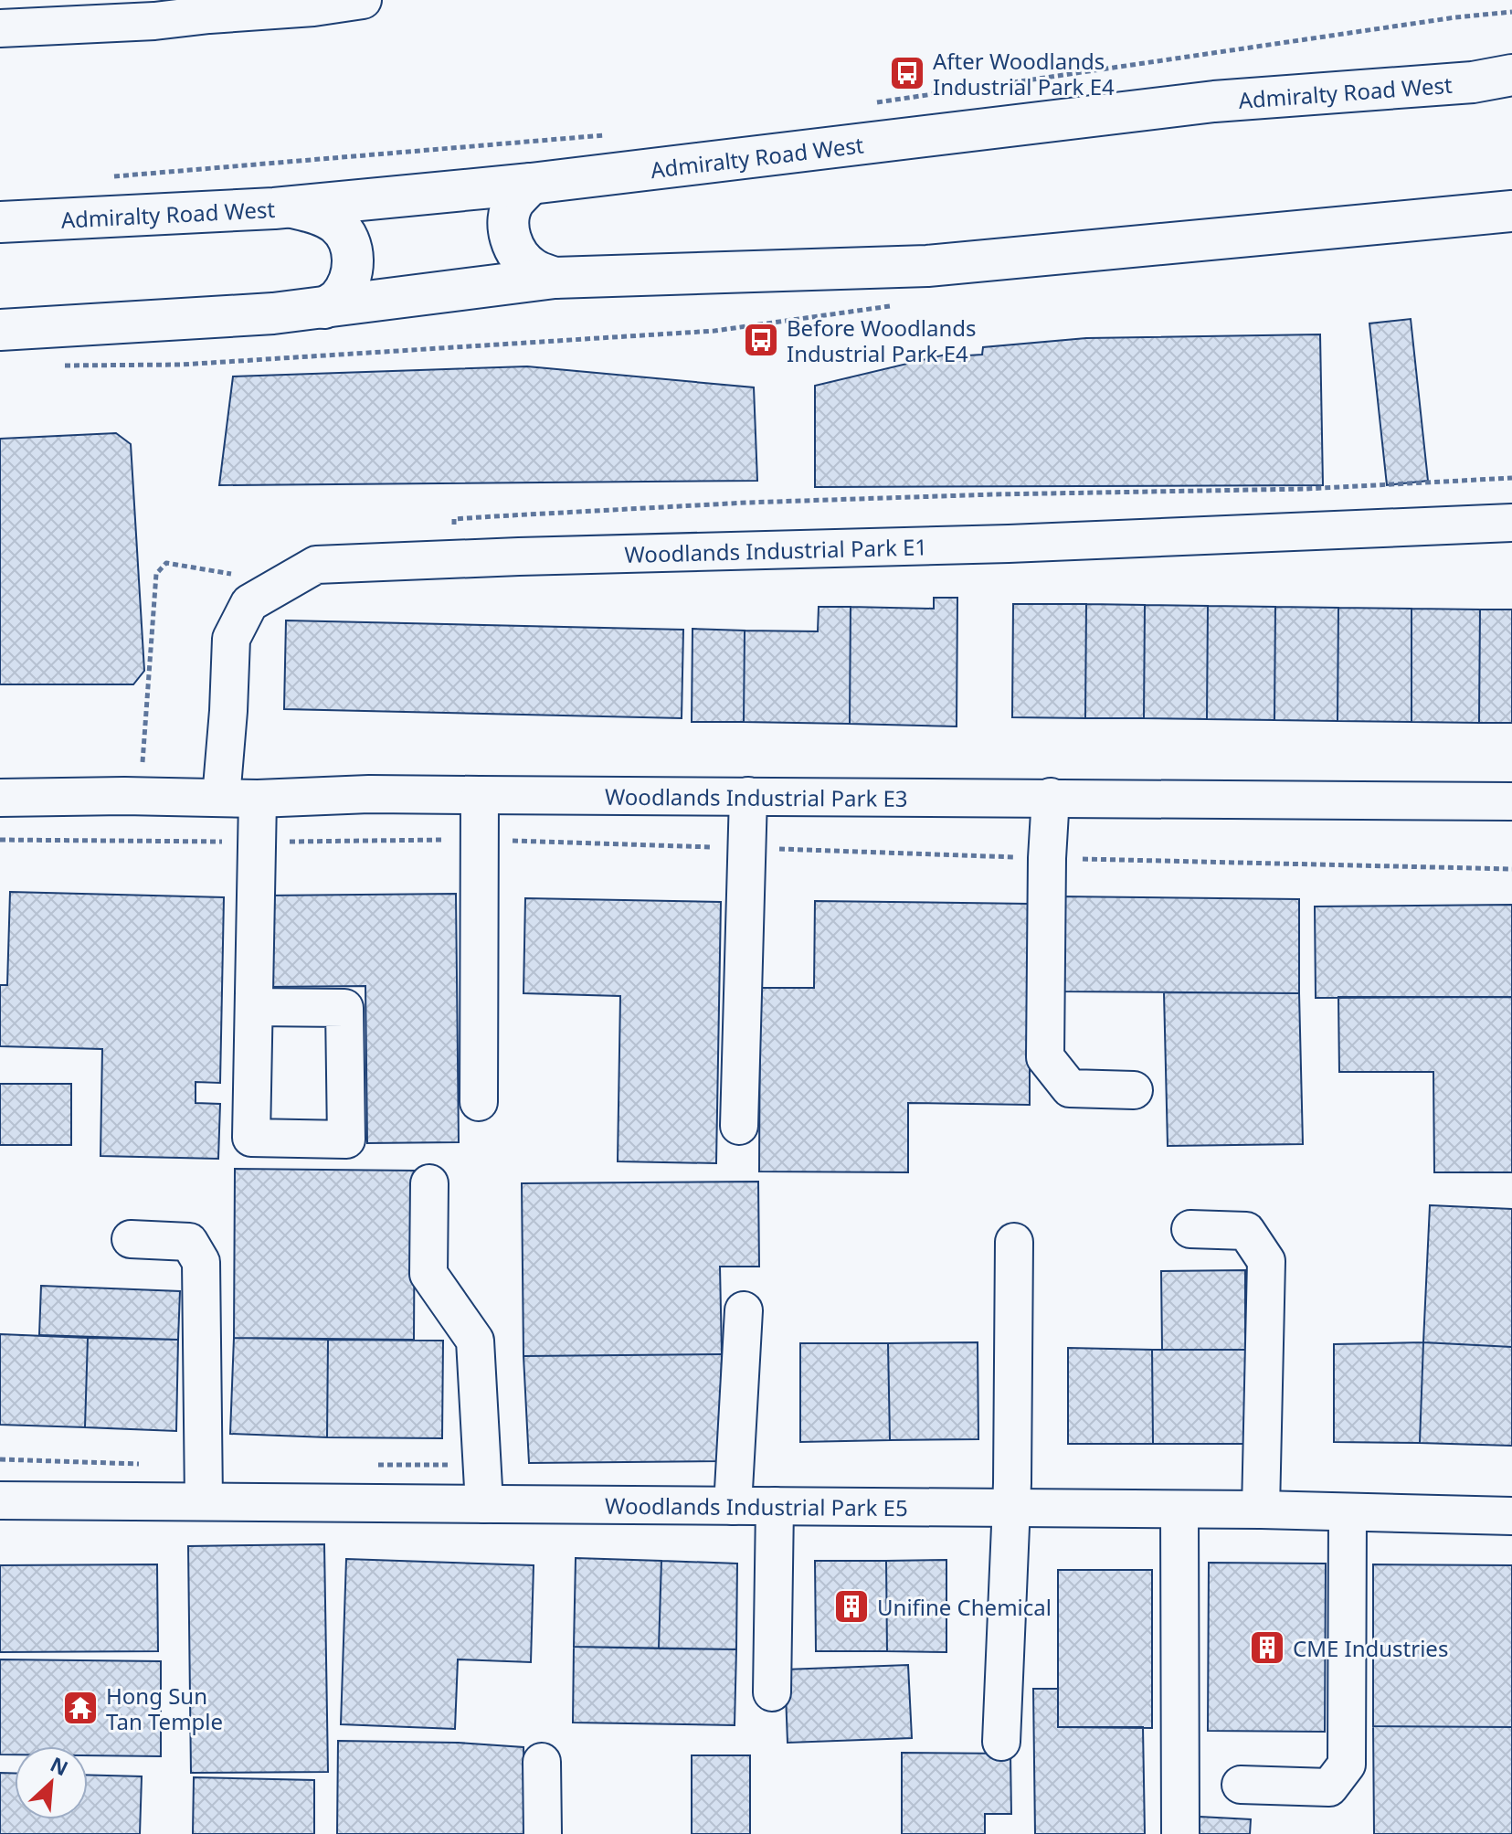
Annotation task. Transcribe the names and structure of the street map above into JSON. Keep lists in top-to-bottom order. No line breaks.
{"streets":{"main road":["Admiralty Road West"],"street":["Woodlands Industrial Park E1","Woodlands Industrial Park E3","Woodlands Industrial Park E5"]},"crossings":[["Woodlands Industrial Park E1","Woodlands Industrial Park E3"]],"places":{"bus stop":["After Woodlands Industrial Park E4","Before Woodlands Industrial Park E4"],"building":["Unifine Chemical","CME Industries"],"temple":["Hong Sun Tan Temple"]},"north":"top right"}
